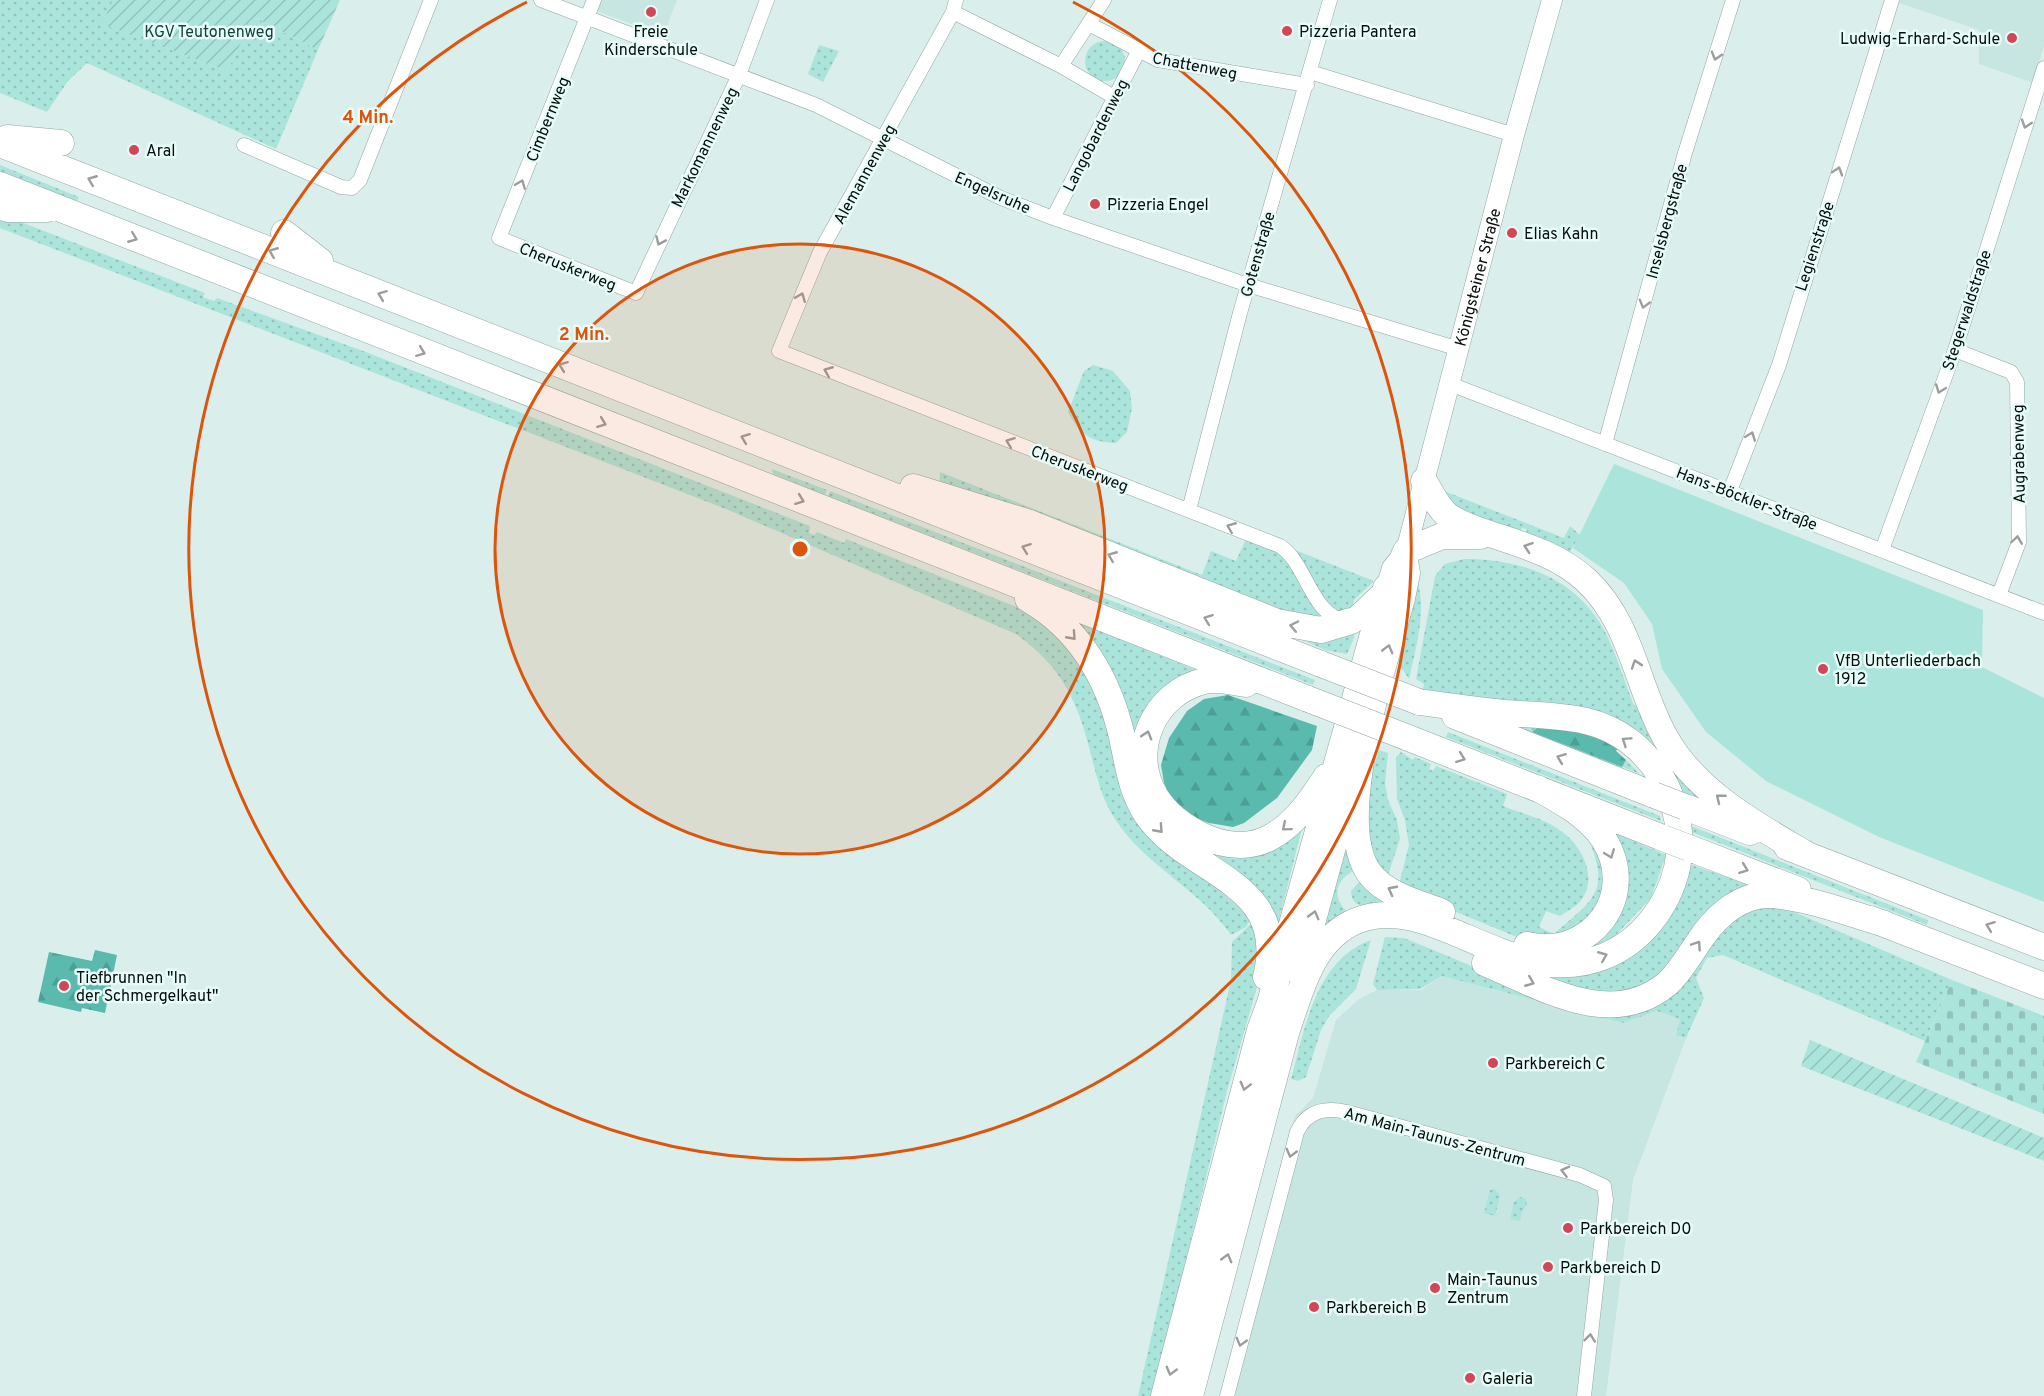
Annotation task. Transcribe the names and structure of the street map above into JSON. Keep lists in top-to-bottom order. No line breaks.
{"streets":{"main road":["Königsteiner Straße"],"street":["Chattenweg","Cimbernweg","Langobardenweg","Markomannenweg","Alemannenweg","Engelsruhe","Inselsbergstraße","Legienstraße","Gotenstraße","Cheruskerweg","Stegerwaldstraße","Augrabenweg","Hans-Böckler-Straße","Am Main-Taunus-Zentrum"]},"crossings":[["Chattenweg","Langobardenweg"],["Chattenweg","Gotenstraße"],["Chattenweg","Königsteiner Straße"],["Cimbernweg","Engelsruhe"],["Cimbernweg","Cheruskerweg"],["Langobardenweg","Engelsruhe"],["Markomannenweg","Engelsruhe"],["Markomannenweg","Cheruskerweg"],["Alemannenweg","Engelsruhe"],["Alemannenweg","Cheruskerweg"],["Engelsruhe","Gotenstraße"],["Engelsruhe","Königsteiner Straße"],["Inselsbergstraße","Hans-Böckler-Straße"],["Legienstraße","Hans-Böckler-Straße"],["Gotenstraße","Cheruskerweg"],["Königsteiner Straße","Hans-Böckler-Straße"],["Stegerwaldstraße","Augrabenweg"],["Stegerwaldstraße","Hans-Böckler-Straße"],["Augrabenweg","Hans-Böckler-Straße"]],"one_way":["Cimbernweg","Markomannenweg","Alemannenweg","Inselsbergstraße","Legienstraße","Cheruskerweg","Stegerwaldstraße","Augrabenweg"],"parks":["KGV Teutonenweg"],"places":["Freie Kinderschule","Pizzeria Pantera","Ludwig-Erhard-Schule","Aral","Pizzeria Engel","Elias Kahn","VfB Unterliederbach 1912","Tiefbrunnen \"In der Schmergelkaut\"","Parkbereich C","Parkbereich D0","Parkbereich D","Main-Taunus Zentrum","Parkbereich B","Galeria"],"rings":["4 Min.","2 Min."]}
